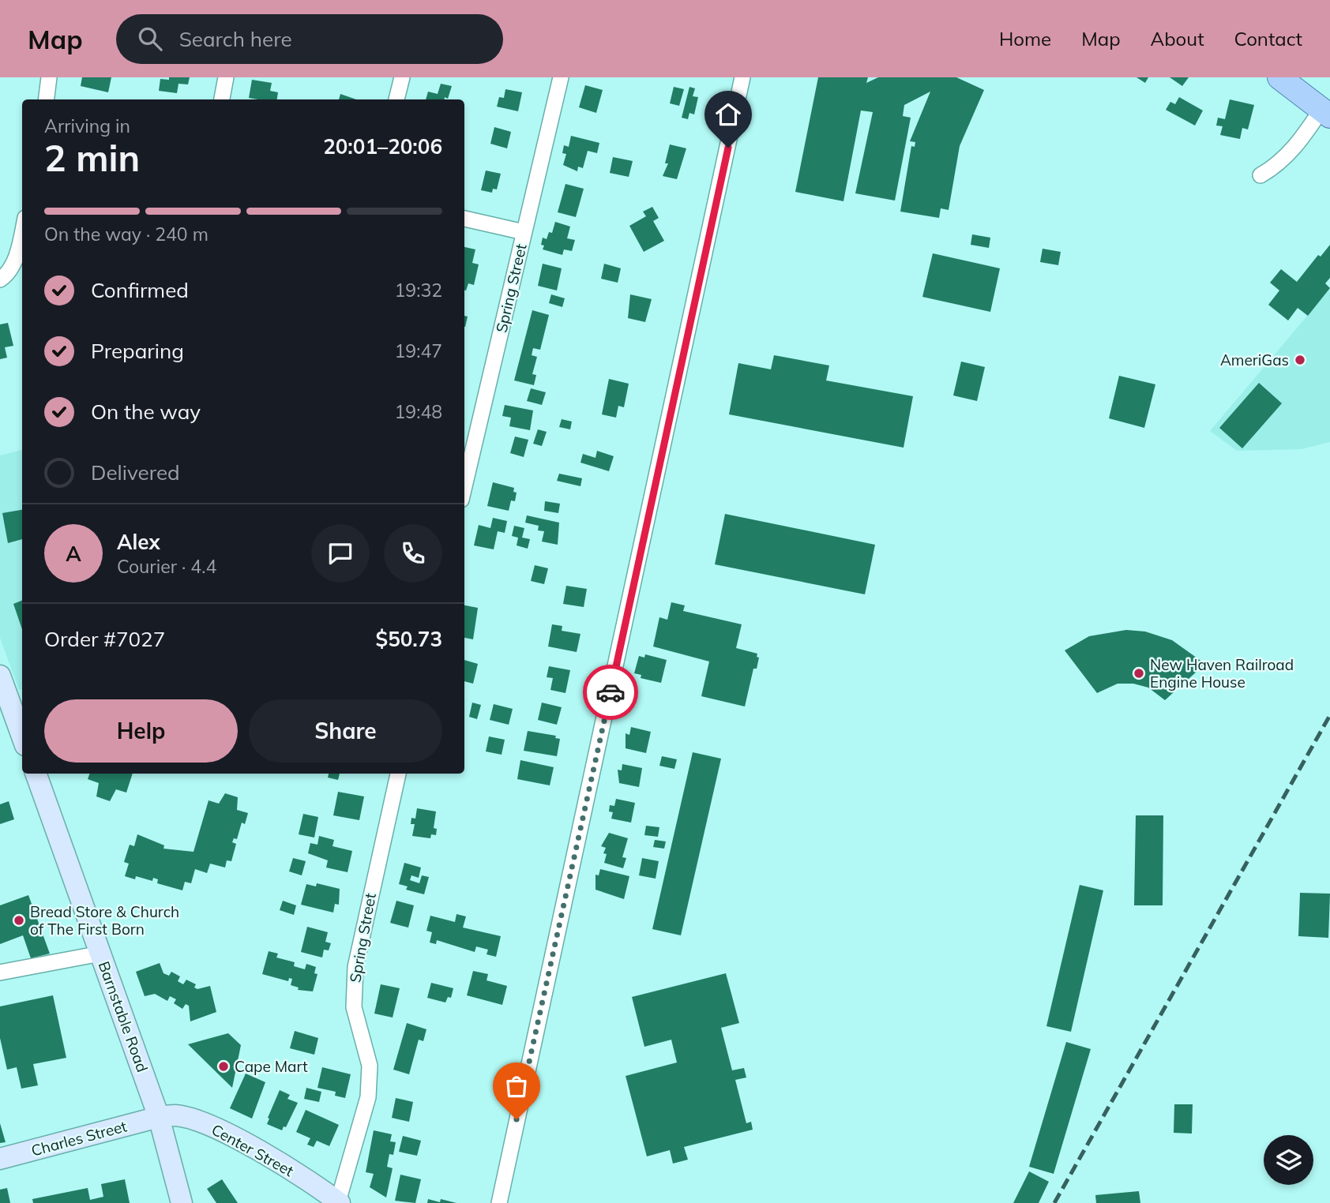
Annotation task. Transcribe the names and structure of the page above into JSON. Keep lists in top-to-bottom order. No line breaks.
{"streets":{"main road":["Barnstable Road","Charles Street","Center Street"],"street":["Spring Street"]},"crossings":[["Spring Street","Center Street"],["Barnstable Road","Charles Street"],["Barnstable Road","Center Street"],["Charles Street","Center Street"]],"places":["AmeriGas","New Haven Railroad Engine House","Bread Store & Church of The First Born","Cape Mart"],"page":{"header":"Map","search":"Search here","nav":["Home","Map","About","Contact"],"heading":["2 min","Arriving in","20:01–20:06"],"panel":["Alex","Courier · 4.4","Order #7027","$50.73"],"bar":"On the way · 240 m","list":[["Confirmed","19:32"],["Preparing","19:47"],["On the way","19:48"],"Delivered"],"round":"A","buttons":["Help","Share"]}}
